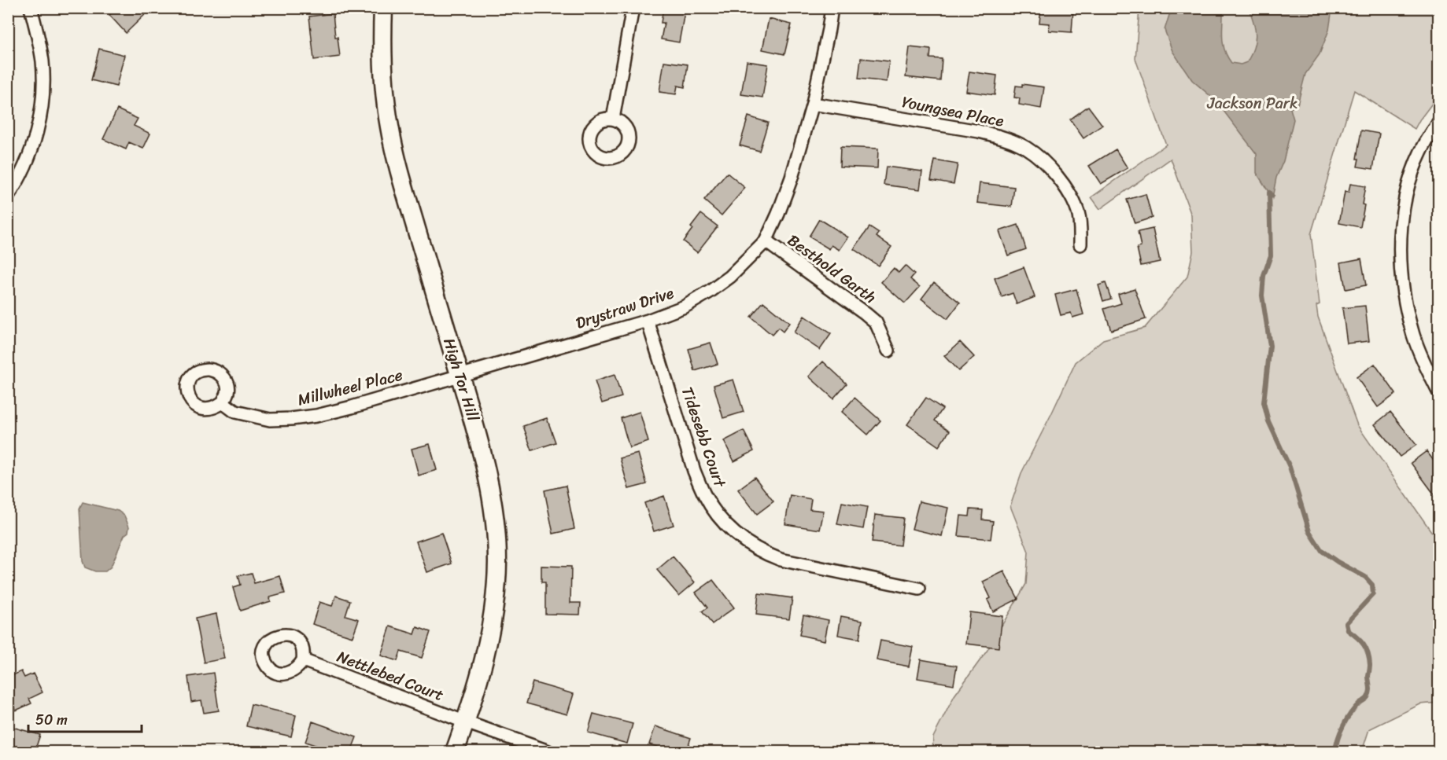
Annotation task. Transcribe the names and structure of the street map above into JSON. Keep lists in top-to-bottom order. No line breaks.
{"streets":{"street":["Youngsea Place","Besthold Garth","Drystraw Drive","High Tor Hill","Millwheel Place","Tidesebb Court","Nettlebed Court"]},"crossings":[["Youngsea Place","Drystraw Drive"],["Besthold Garth","Drystraw Drive"],["Drystraw Drive","High Tor Hill"],["Drystraw Drive","Millwheel Place"],["Drystraw Drive","Tidesebb Court"],["High Tor Hill","Millwheel Place"],["High Tor Hill","Nettlebed Court"]],"parks":["Jackson Park"],"scale_bar":"50 m"}
